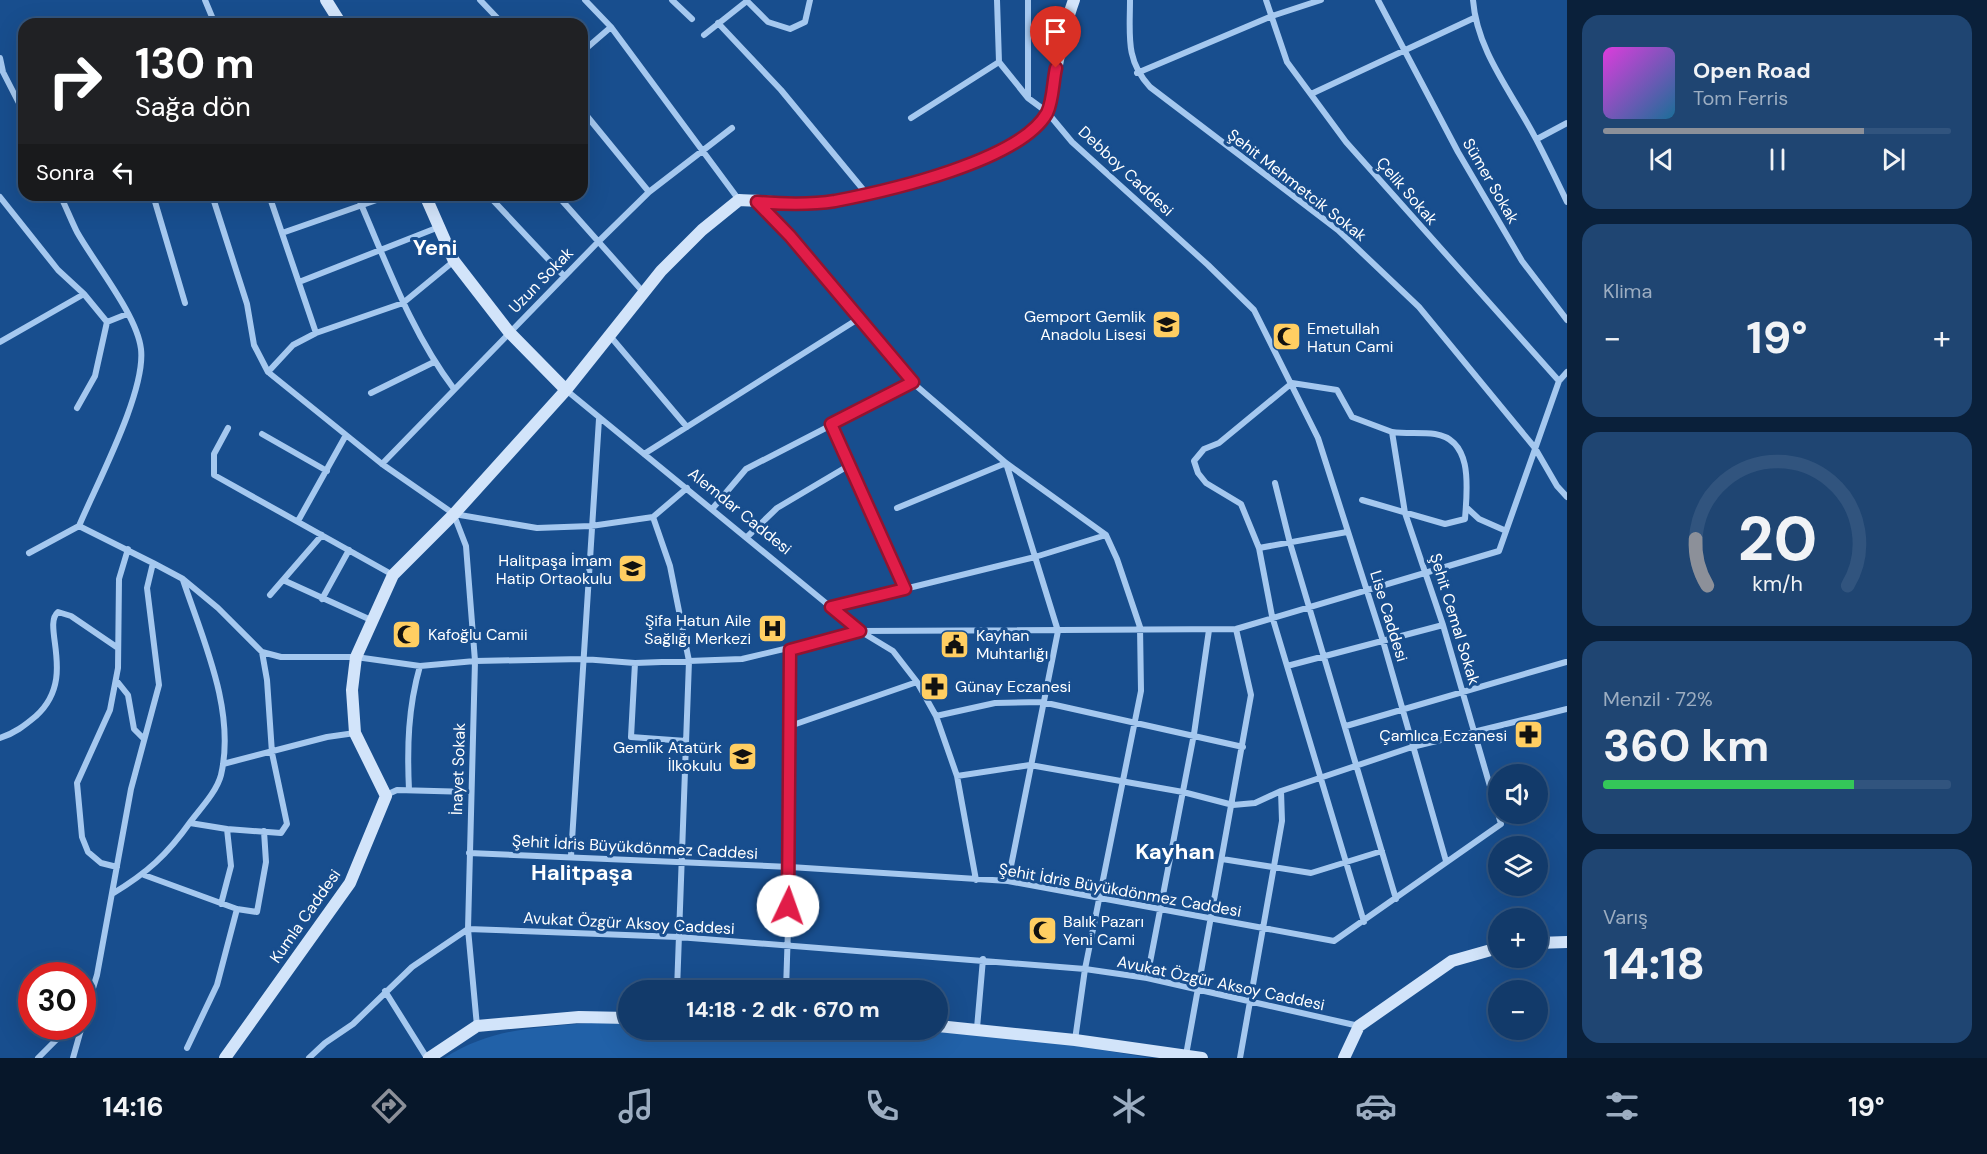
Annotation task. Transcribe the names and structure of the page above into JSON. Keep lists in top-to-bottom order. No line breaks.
{"streets":{"street":["Debboy Caddesi","Sümer Sokak","Şehit Mehmetcik Sokak","Çelik Sokak","Uzun Sokak","Alemdar Caddesi","Lise Caddesi","Şehit Cemal Sokak","İnayet Sokak","Şehit İdris Büyükdönmez Caddesi","Kumla Caddesi","Avukat Özgür Aksoy Caddesi"]},"crossings":[["Debboy Caddesi","Lise Caddesi"],["Uzun Sokak","Alemdar Caddesi"],["Alemdar Caddesi","Şehit İdris Büyükdönmez Caddesi"],["Lise Caddesi","Şehit Cemal Sokak"],["İnayet Sokak","Şehit İdris Büyükdönmez Caddesi"],["İnayet Sokak","Avukat Özgür Aksoy Caddesi"]],"districts":["Yeni","Kayhan","Halitpaşa"],"places":{"school or university":["Gemport Gemlik Anadolu Lisesi","Halitpaşa İmam Hatip Ortaokulu","Gemlik Atatürk İlkokulu"],"mosque":["Emetullah Hatun Cami","Kafoğlu Camii","Balık Pazarı Yeni Cami"],"hospital":["Şifa Hatun Aile Sağlığı Merkezi"],"public building":["Kayhan Muhtarlığı"],"pharmacy":["Günay Eczanesi","Çamlıca Eczanesi"]},"page":{"turn":["130 m","Sağa dön"],"song":["Open Road","Tom Ferris"],"then":"Sonra","tile":["Klima",["Menzil · 72%","360 km"],["Varış","14:18"]],"heat":["−","19°","+"],"map_buttons":["+","−"],"limit":"30","trip":"14:18 · 2 dk · 670 m","tabs":["14:16","19°"],"gauge":["20","km/h"]}}
